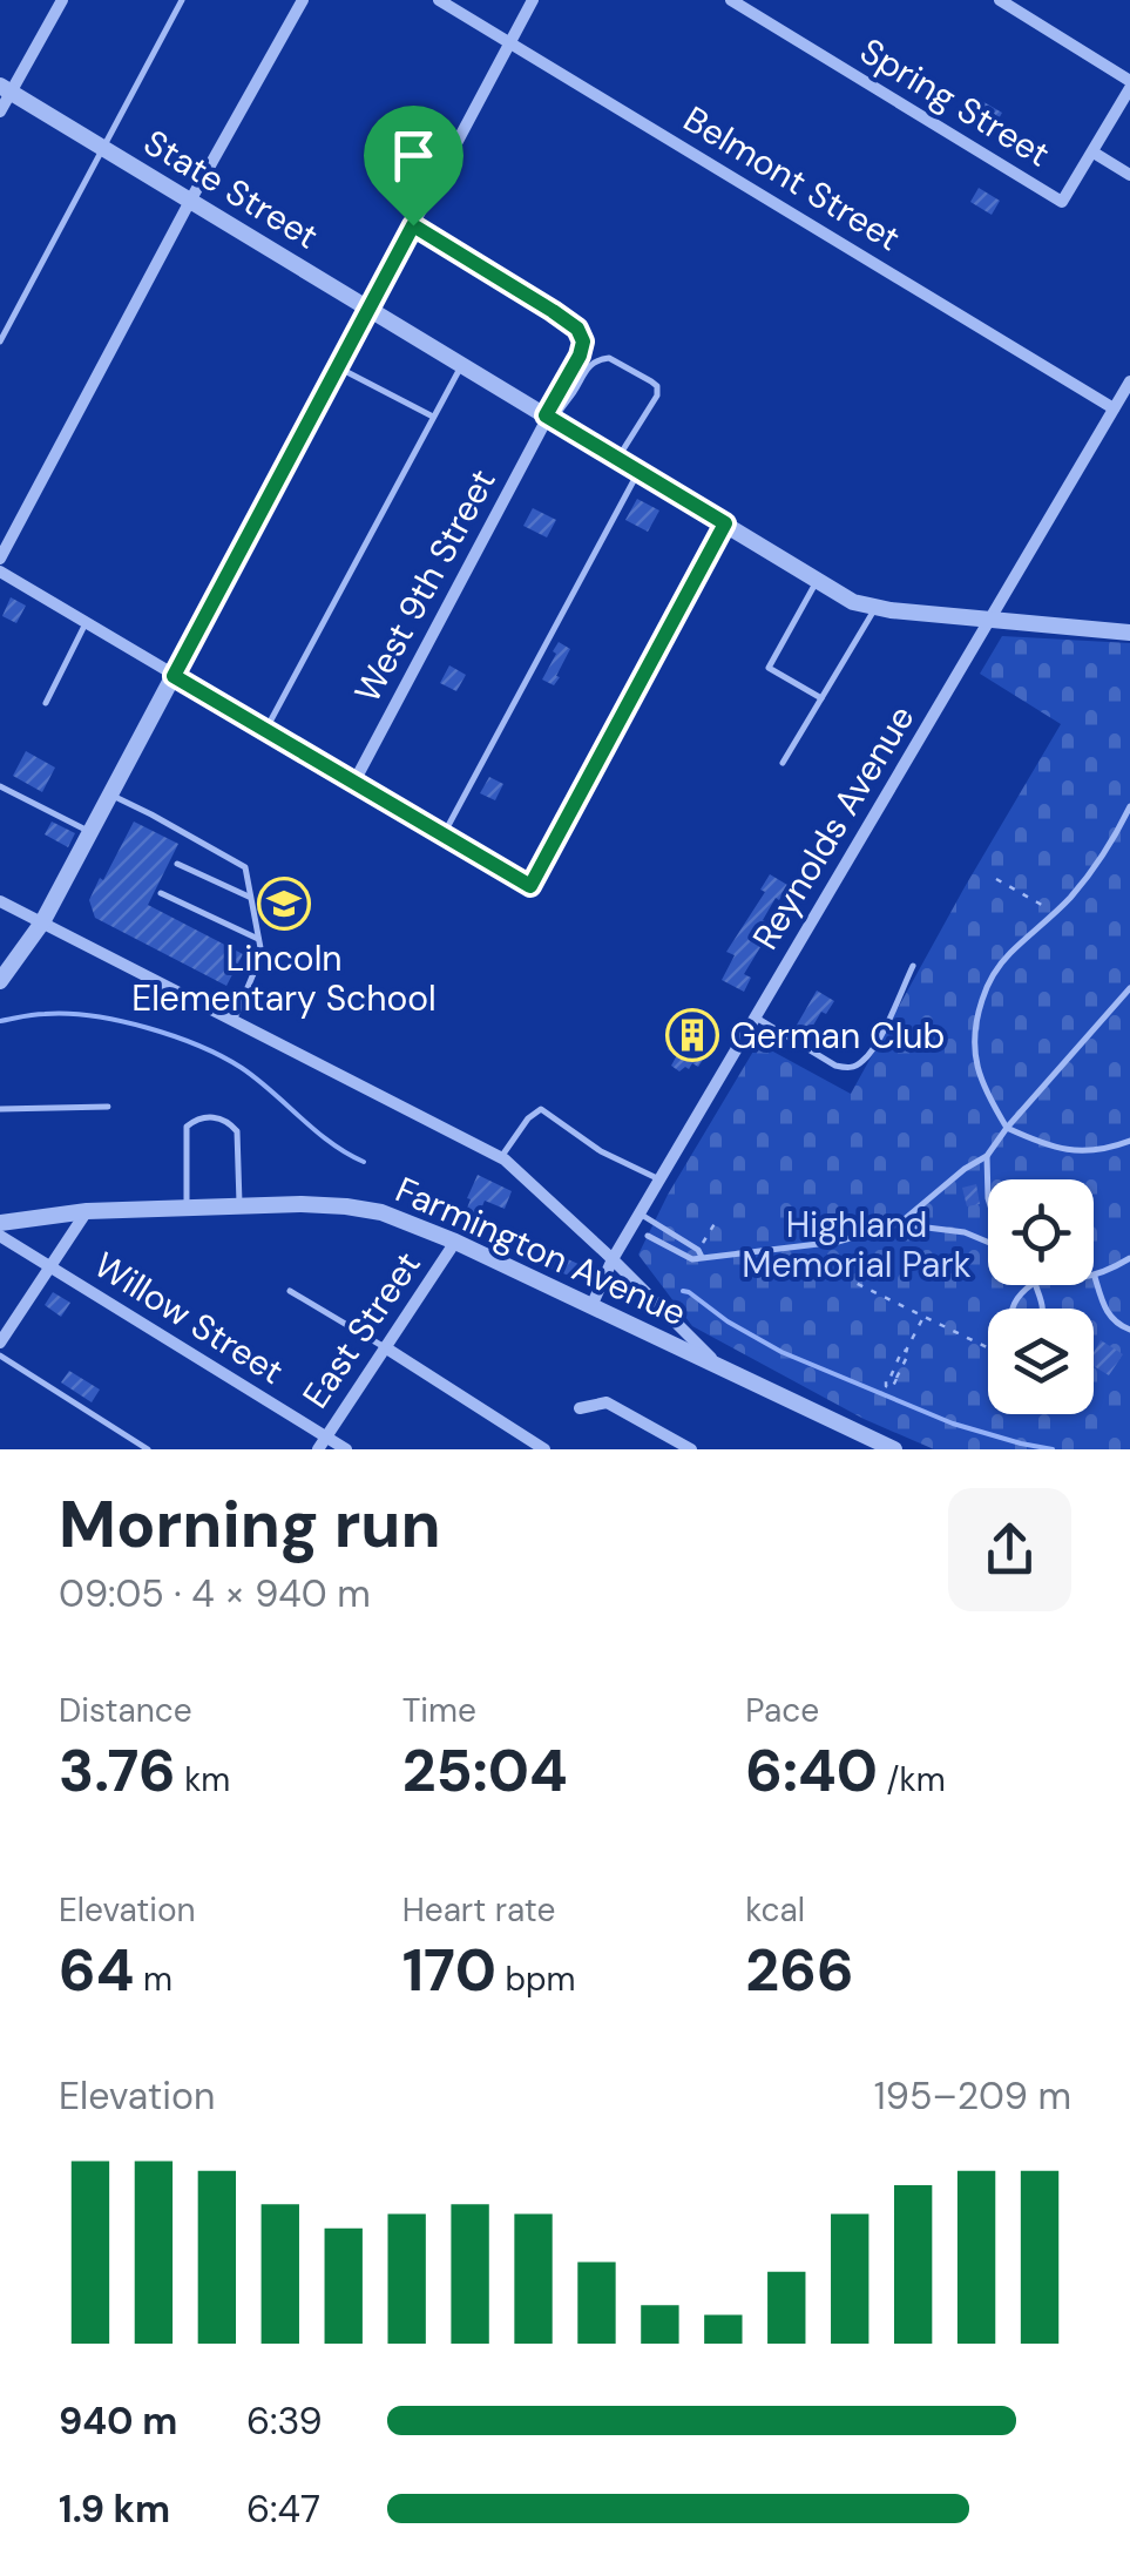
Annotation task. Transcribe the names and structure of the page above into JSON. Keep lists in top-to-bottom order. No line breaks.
{"streets":{"street":["Spring Street","Belmont Street","State Street","West 9th Street","Reynolds Avenue","Farmington Avenue","Willow Street","East Street"]},"crossings":[["Belmont Street","Reynolds Avenue"],["State Street","West 9th Street"],["State Street","Reynolds Avenue"],["Reynolds Avenue","Farmington Avenue"],["Farmington Avenue","East Street"],["Willow Street","East Street"]],"parks":["Highland Memorial Park"],"places":{"school or university":["Lincoln Elementary School"],"building":["German Club"]},"page":{"heading":["Morning run","09:05 · 4 × 940 m"],"stats":[["Distance","3.76 km"],["Time","25:04"],["Pace","6:40 /km"],["Elevation","64 m"],["Heart rate","170 bpm"],["kcal","266"]],"chart":["Elevation","195–209 m"],"list":[{"name":"940 m","note":"6:39"},{"name":"1.9 km","note":"6:47"}]}}
